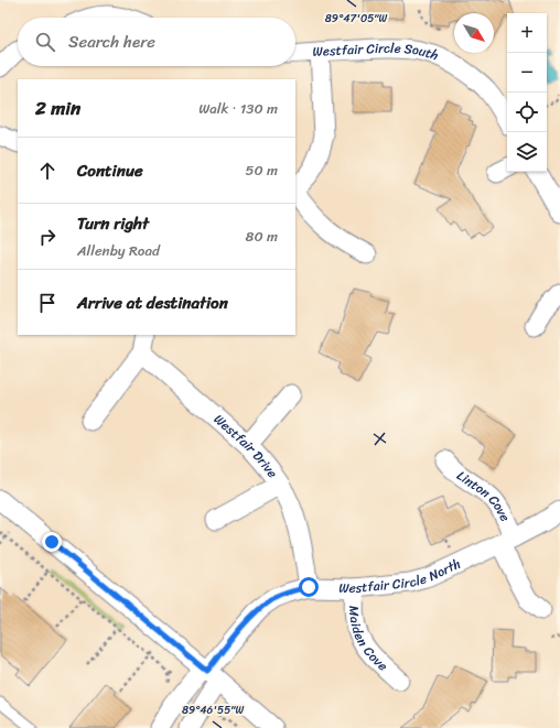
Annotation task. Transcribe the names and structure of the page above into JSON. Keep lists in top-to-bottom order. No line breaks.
{"streets":{"street":["Westfair Circle South","Westfair Drive","Linton Cove","Westfair Circle North","Maiden Cove"]},"crossings":[["Westfair Drive","Westfair Circle North"],["Linton Cove","Westfair Circle North"],["Westfair Circle North","Maiden Cove"]],"north":"bottom right","page":{"map_buttons":["+","−"],"search":"Search here","heading":["2 min","Walk · 130 m"],"list":[["Continue","50 m"],["Turn right","Allenby Road","80 m"],"Arrive at destination"]},"coordinates":["89°47'05\"W","89°46'55\"W"]}
